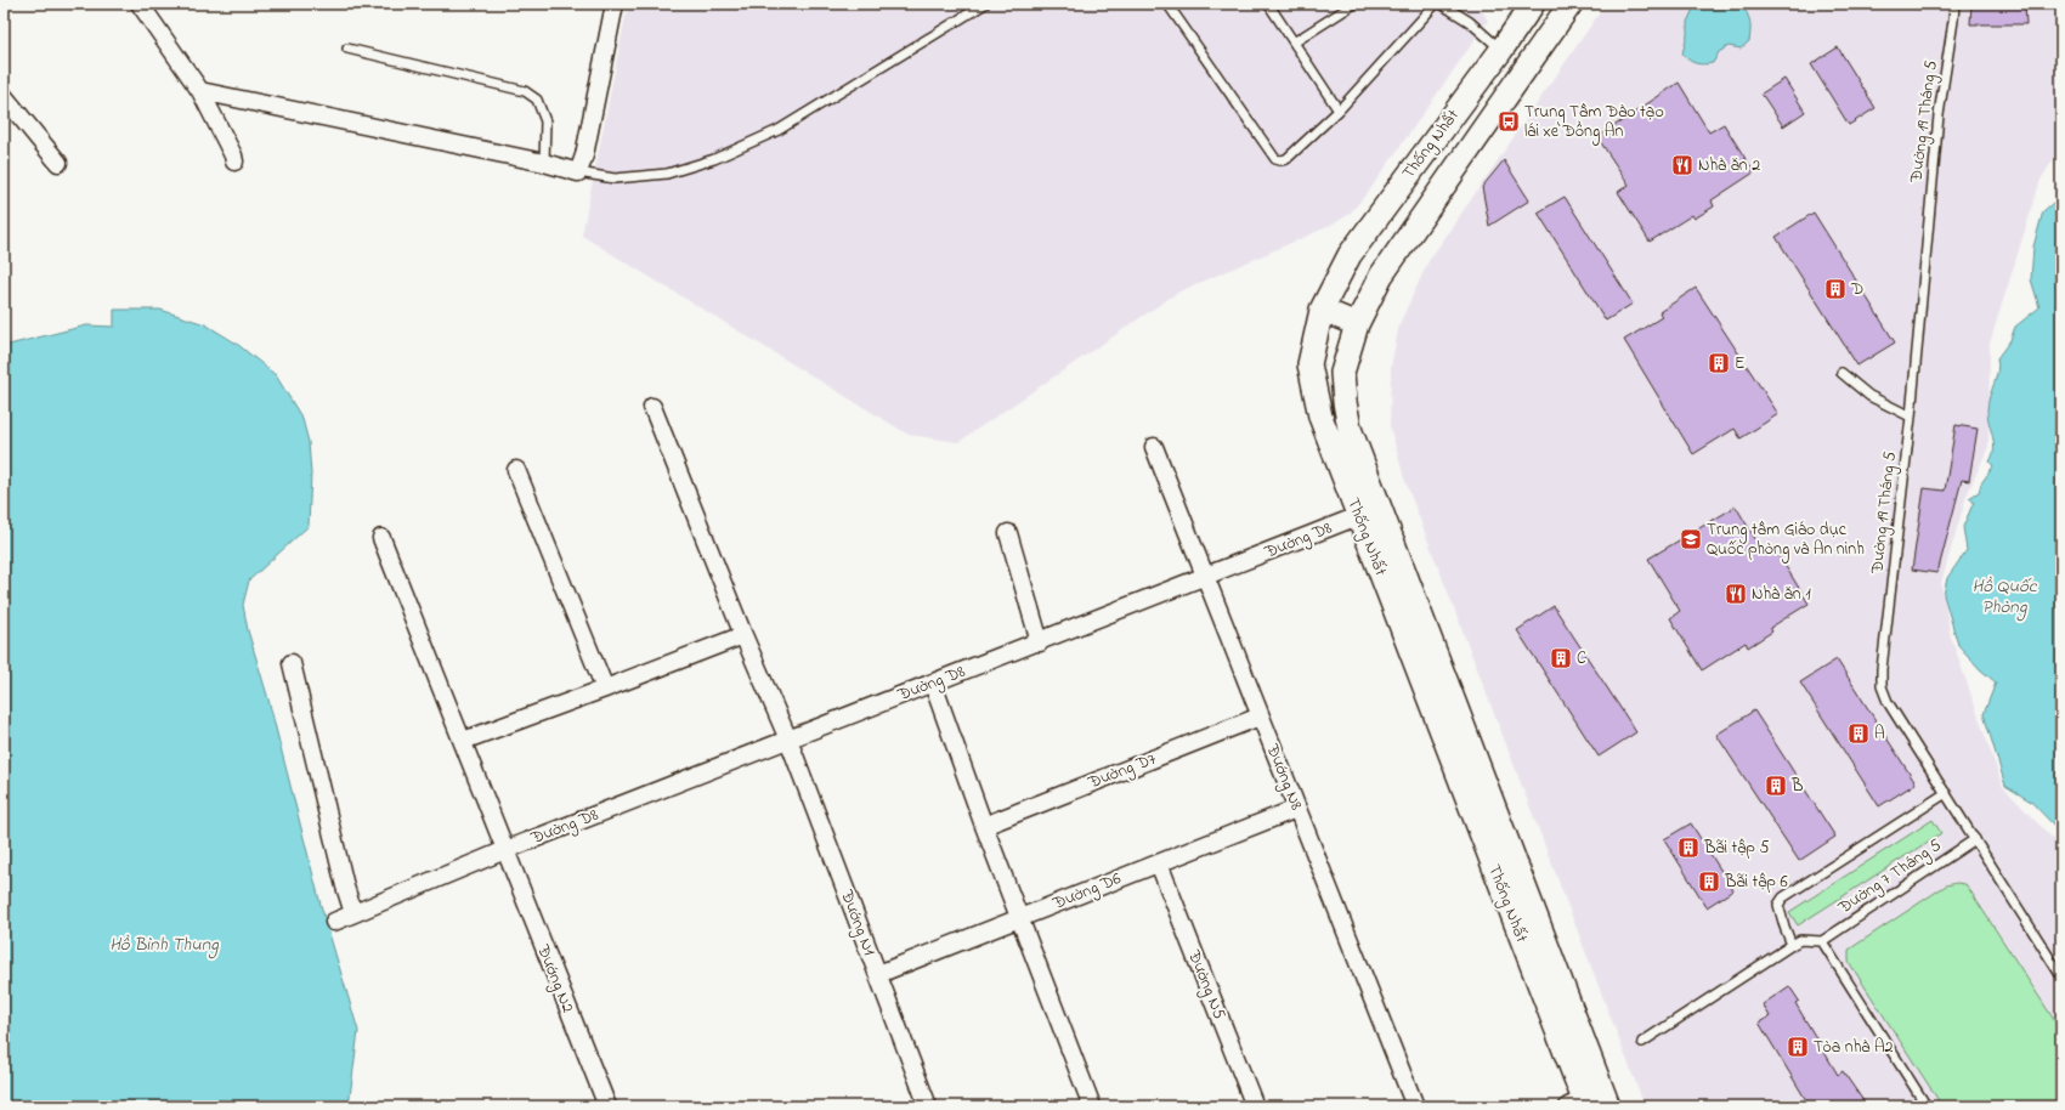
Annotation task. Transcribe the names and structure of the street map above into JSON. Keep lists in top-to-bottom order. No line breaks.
{"streets":{"main road":["Thống Nhất"],"street":["Đường D8","Đường D7","Đướng N8","Đường D6","Đướng N1","Đướng N2","Đường N5"],"lane":["Đường 19 Tháng 5","Đường 7 Tháng 5"]},"crossings":[["Đường 19 Tháng 5","Đường 7 Tháng 5"],["Thống Nhất","Đường D8"],["Đường D8","Đướng N8"],["Đường D8","Đướng N1"],["Đường D8","Đướng N2"],["Đường D7","Đướng N8"],["Đướng N8","Đường D6"],["Đường D6","Đướng N1"],["Đường D6","Đường N5"]],"water":["Hồ Quốc Phòng","Hồ Bình Thung"],"places":{"bus stop":["Trung Tâm Đào tạo lái xe Đồng An"],"restaurant":["Nhà ăn 2","Nhà ăn 1"],"building":["D","E","C","A","B","Bãi tập 5","Bãi tập 6","Tòa nhà A2"],"school or university":["Trung tâm Giáo dục Quốc phòng và An ninh"]}}
